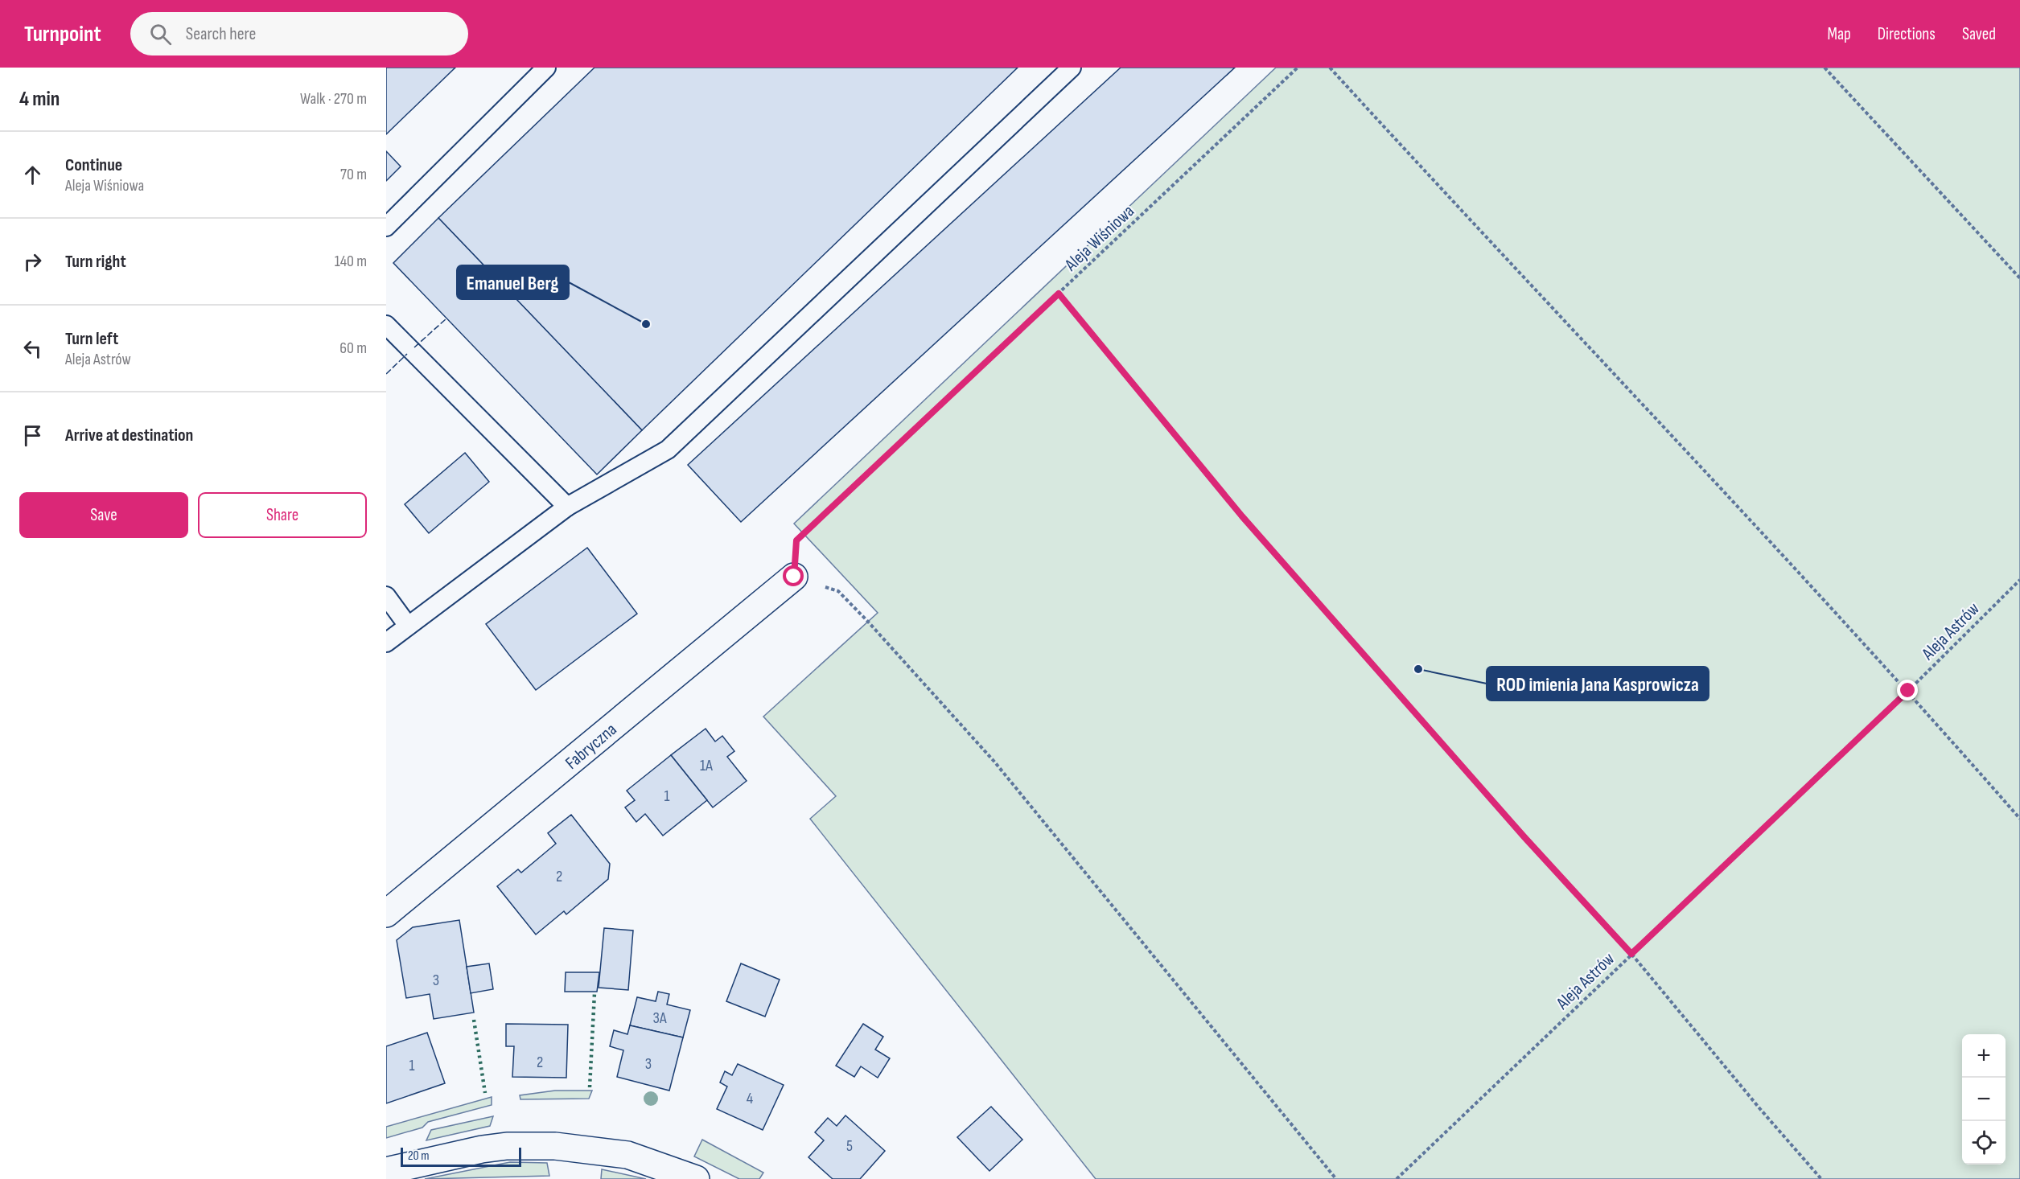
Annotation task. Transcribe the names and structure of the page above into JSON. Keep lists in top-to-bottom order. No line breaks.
{"streets":{"street":["Fabryczna"],"path":["Aleja Wiśniowa","Aleja Astrów"]},"crossings":[["Aleja Wiśniowa","Fabryczna"]],"places":["Emanuel Berg","ROD imienia Jana Kasprowicza"],"house_numbers":["1A","1","2","3","3A","2","3","1","4","5"],"scale_bar":"20 m","page":{"header":"Turnpoint","search":"Search here","nav":["Map","Directions","Saved"],"heading":["4 min","Walk · 270 m"],"list":[["Continue","Aleja Wiśniowa","70 m"],["Turn right","140 m"],["Turn left","Aleja Astrów","60 m"],"Arrive at destination"],"buttons":["Save","Share"],"map_buttons":["+","−"],"scale":"20 m"}}
